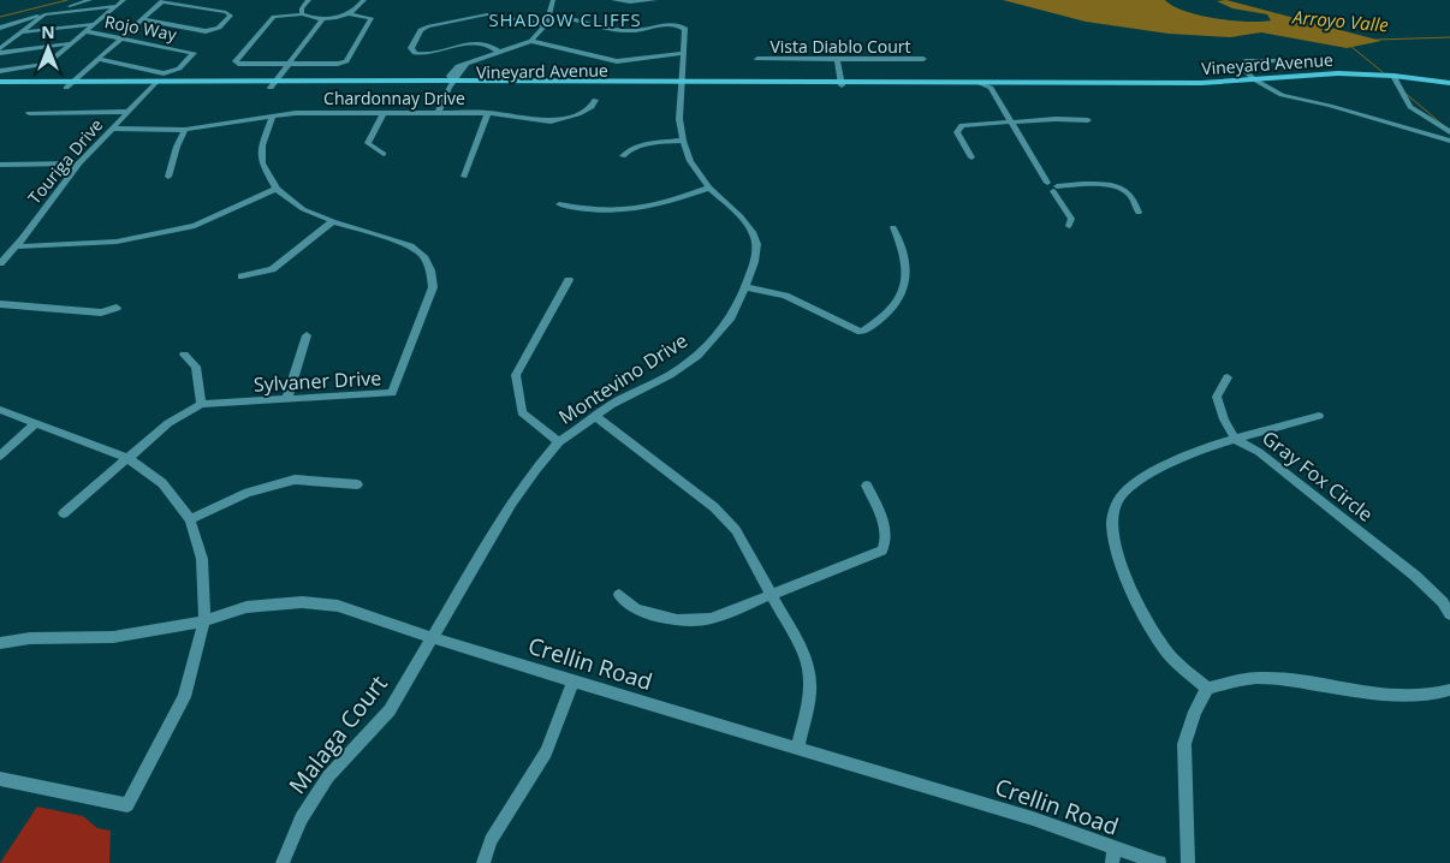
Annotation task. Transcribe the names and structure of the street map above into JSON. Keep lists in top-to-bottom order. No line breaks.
{"streets":{"street":["Rojo Way","Vista Diablo Court","Vineyard Avenue","Chardonnay Drive","Touriga Drive","Montevino Drive","Sylvaner Drive","Gray Fox Circle","Crellin Road","Malaga Court"]},"crossings":[["Vineyard Avenue","Touriga Drive"],["Vineyard Avenue","Montevino Drive"],["Chardonnay Drive","Touriga Drive"],["Chardonnay Drive","Sylvaner Drive"],["Montevino Drive","Crellin Road"],["Montevino Drive","Malaga Court"],["Crellin Road","Malaga Court"]],"districts":["SHADOW CLIFFS"],"water":["Arroyo Valle"],"north":"top"}
